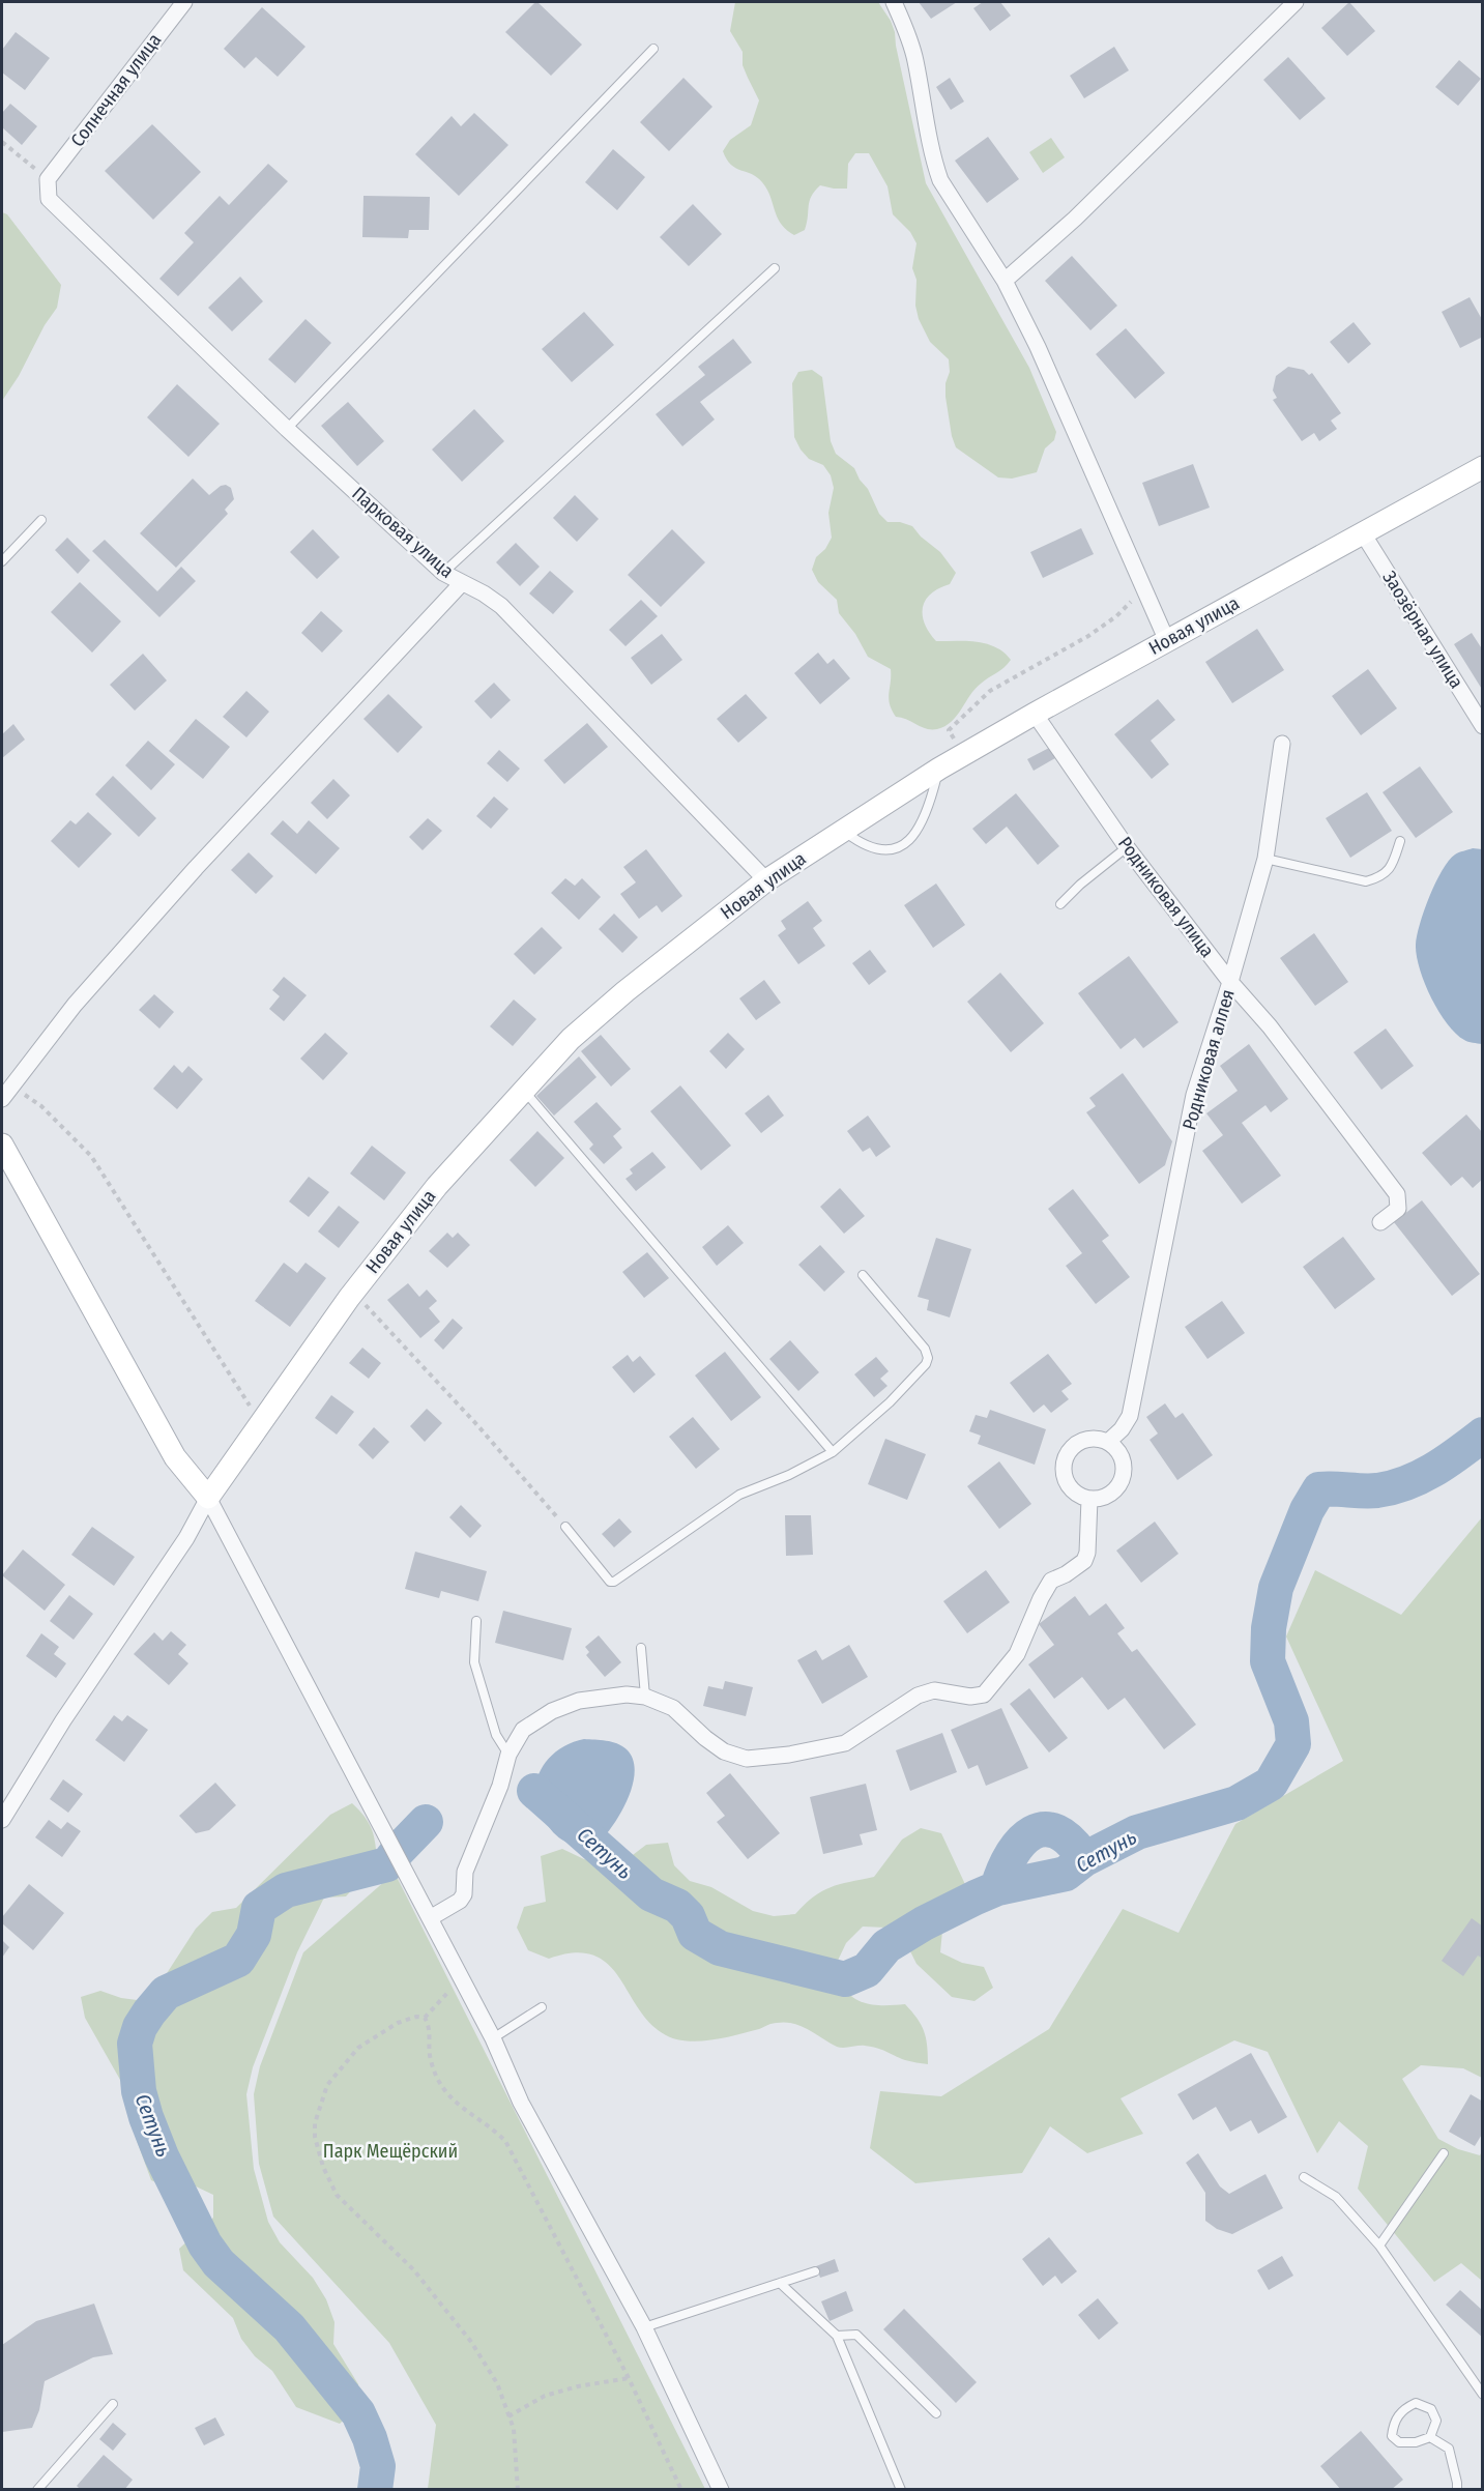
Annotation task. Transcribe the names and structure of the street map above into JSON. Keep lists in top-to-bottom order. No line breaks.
{"streets":{"street":["Солнечная улица","Парковая улица","Новая улица","Заозёрная улица","Родниковая улица","Родниковая аллея"]},"crossings":[["Солнечная улица","Парковая улица"],["Парковая улица","Новая улица"],["Новая улица","Заозёрная улица"],["Новая улица","Родниковая улица"],["Родниковая улица","Родниковая аллея"]],"water":["Сетунь"],"parks":["Парк Мещёрский"]}
